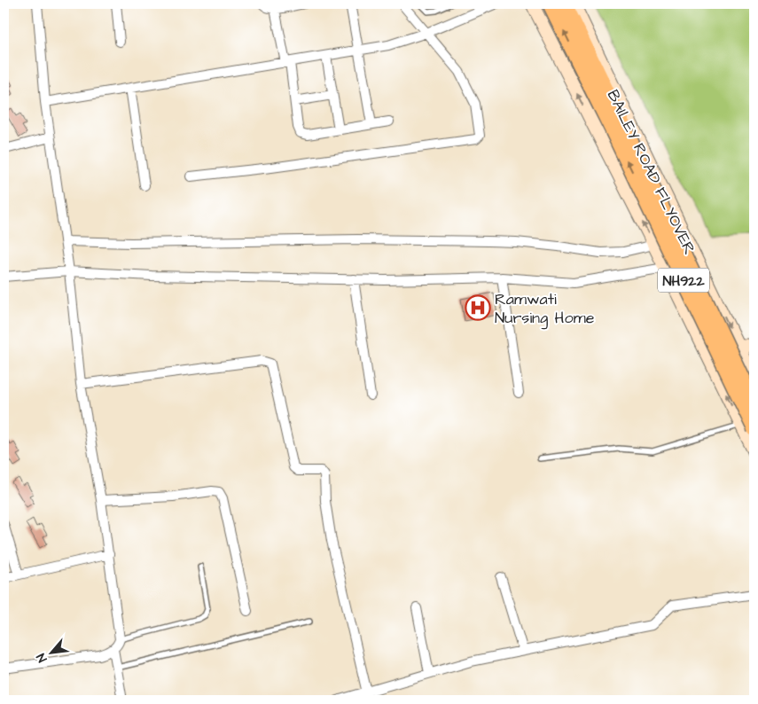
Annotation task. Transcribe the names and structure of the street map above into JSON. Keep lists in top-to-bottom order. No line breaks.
{"streets":{"highway":["BAILEY ROAD FLYOVER","NH922"]},"places":{"hospital":["Ramwati Nursing Home"]},"north":"bottom left"}
